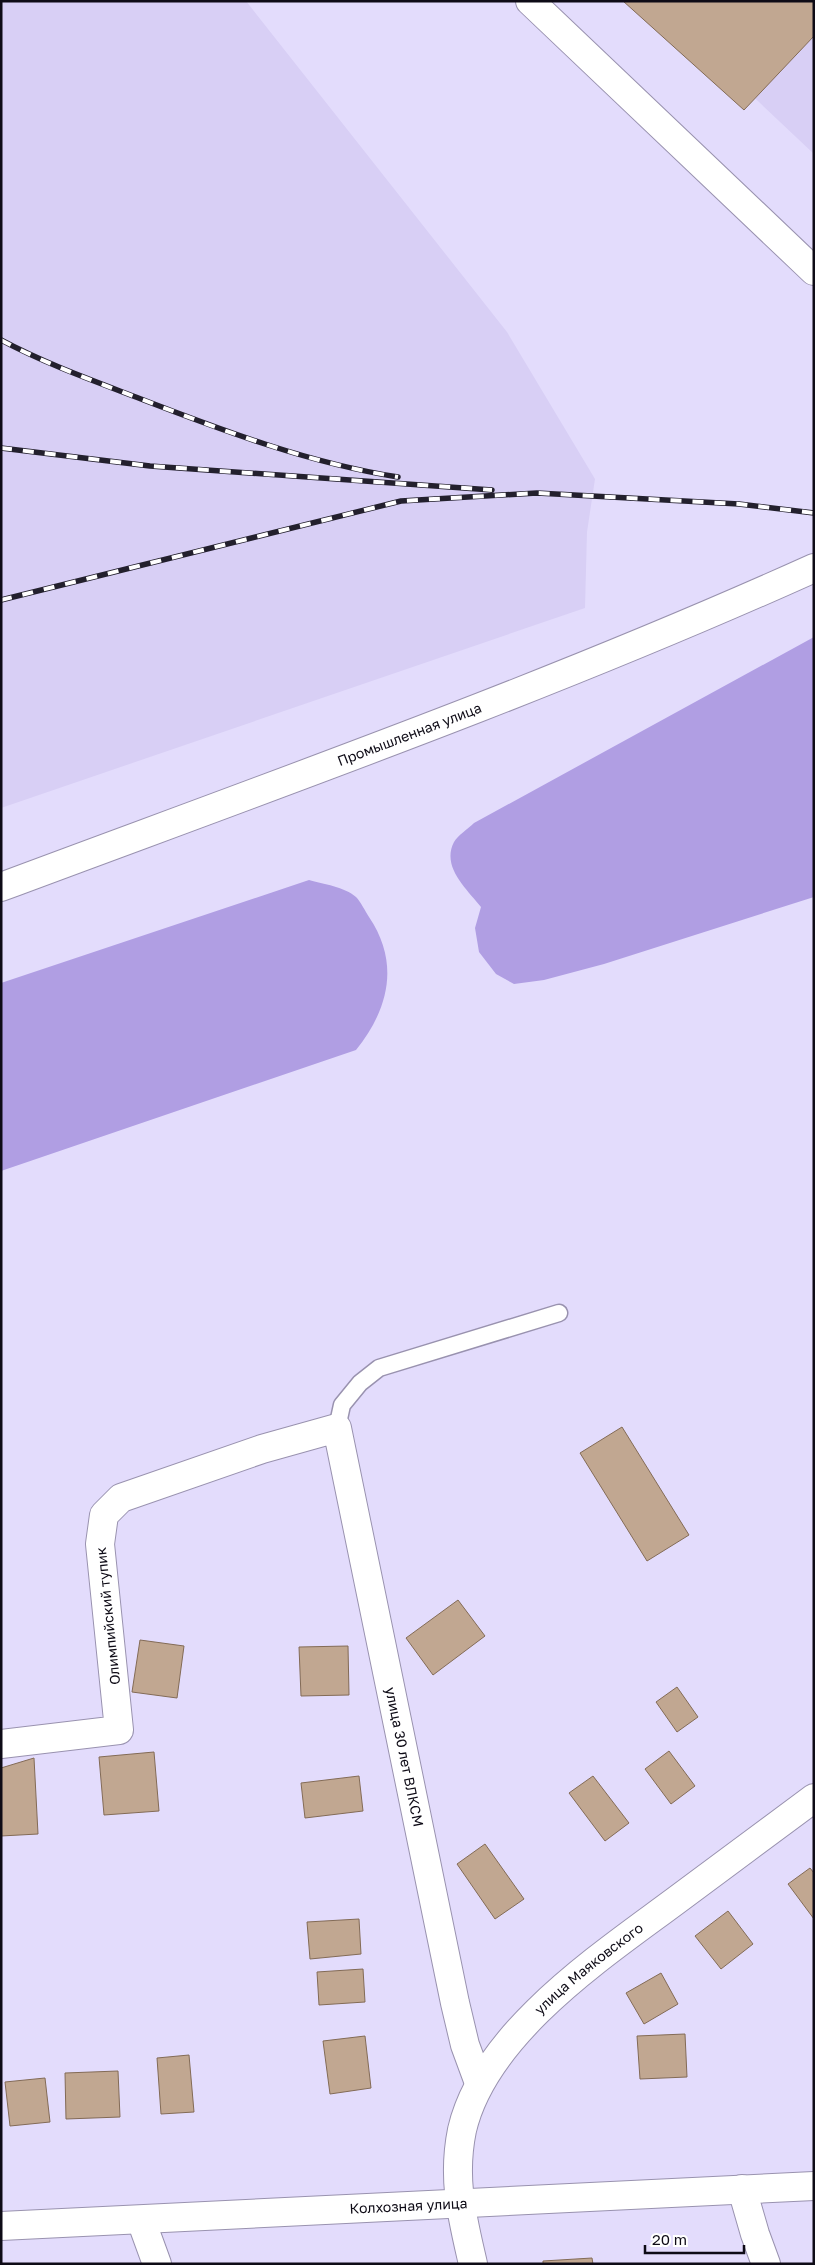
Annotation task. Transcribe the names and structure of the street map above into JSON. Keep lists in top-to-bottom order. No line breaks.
{"streets":{"street":["Промышленная улица","Олимпийский тупик","улица 30 лет ВЛКСМ","улица Маяковского","Колхозная улица"]},"crossings":[["Олимпийский тупик","улица 30 лет ВЛКСМ"],["улица 30 лет ВЛКСМ","улица Маяковского"],["улица Маяковского","Колхозная улица"]],"scale_bar":"20 m"}
